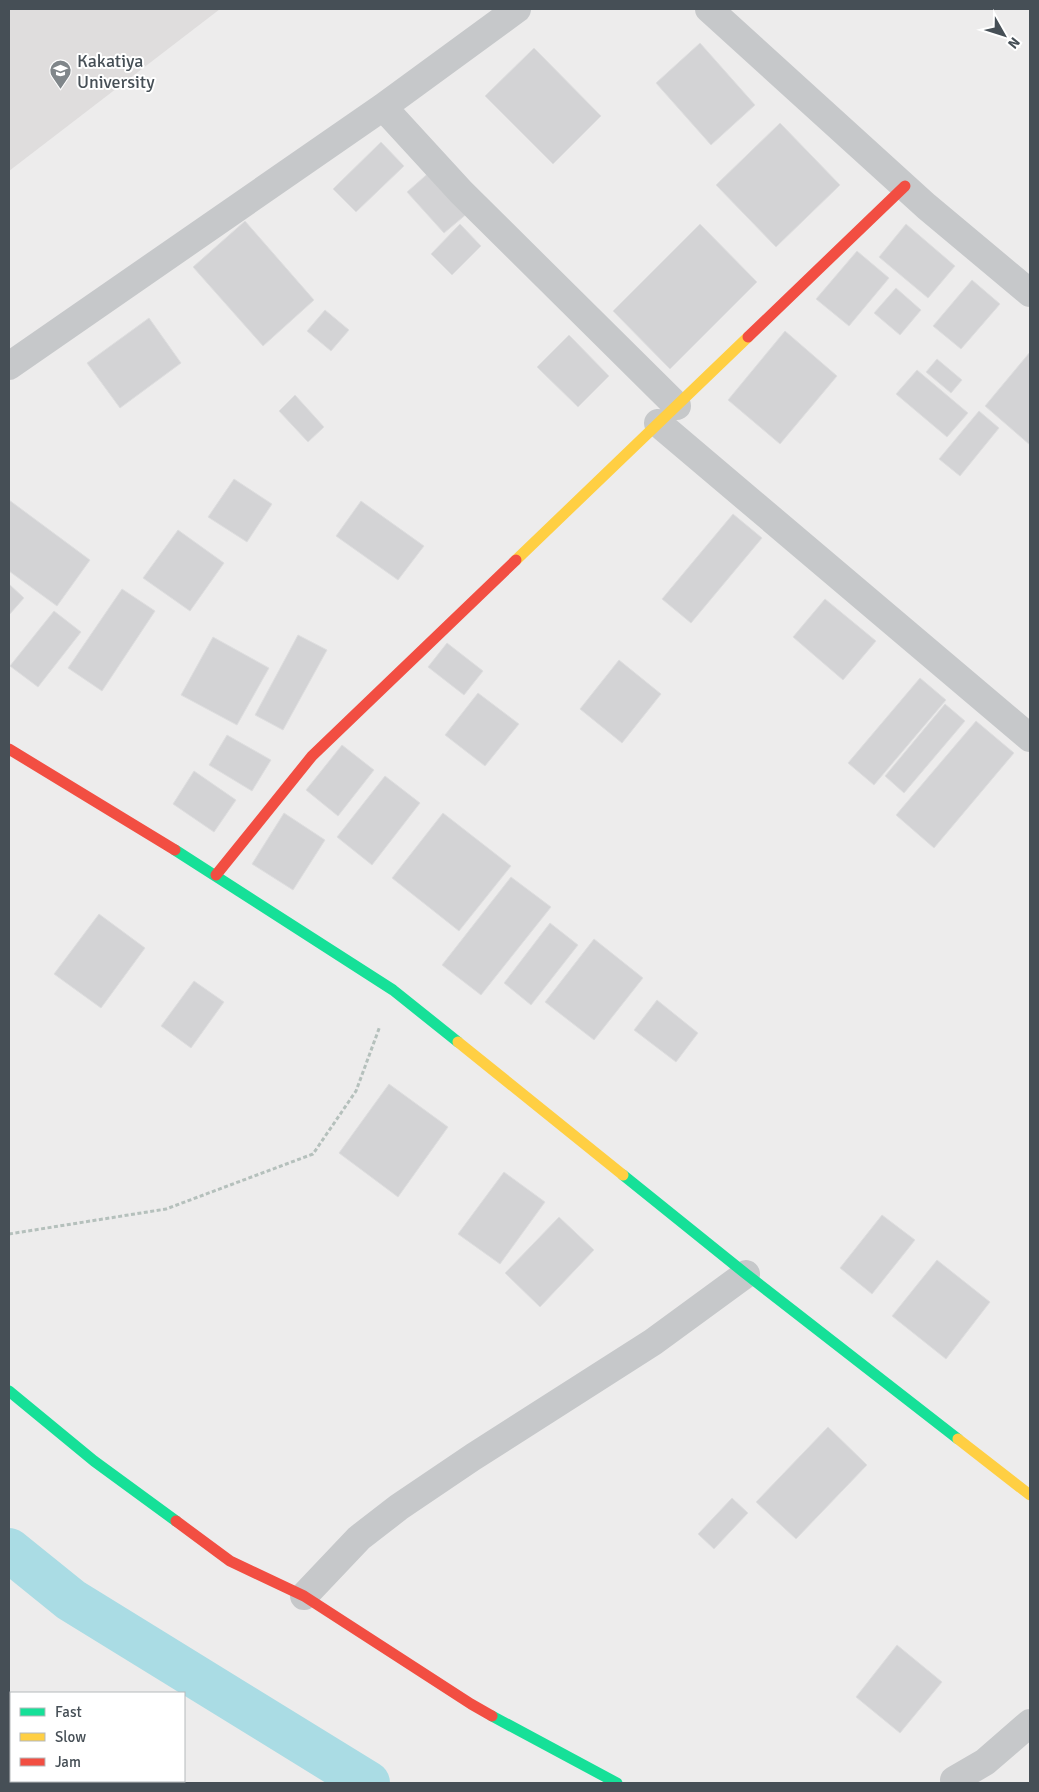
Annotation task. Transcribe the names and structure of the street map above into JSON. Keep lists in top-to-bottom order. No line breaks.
{"places":{"school or university":["Kakatiya University"]},"legend":["Fast","Slow","Jam"],"north":"bottom right"}
